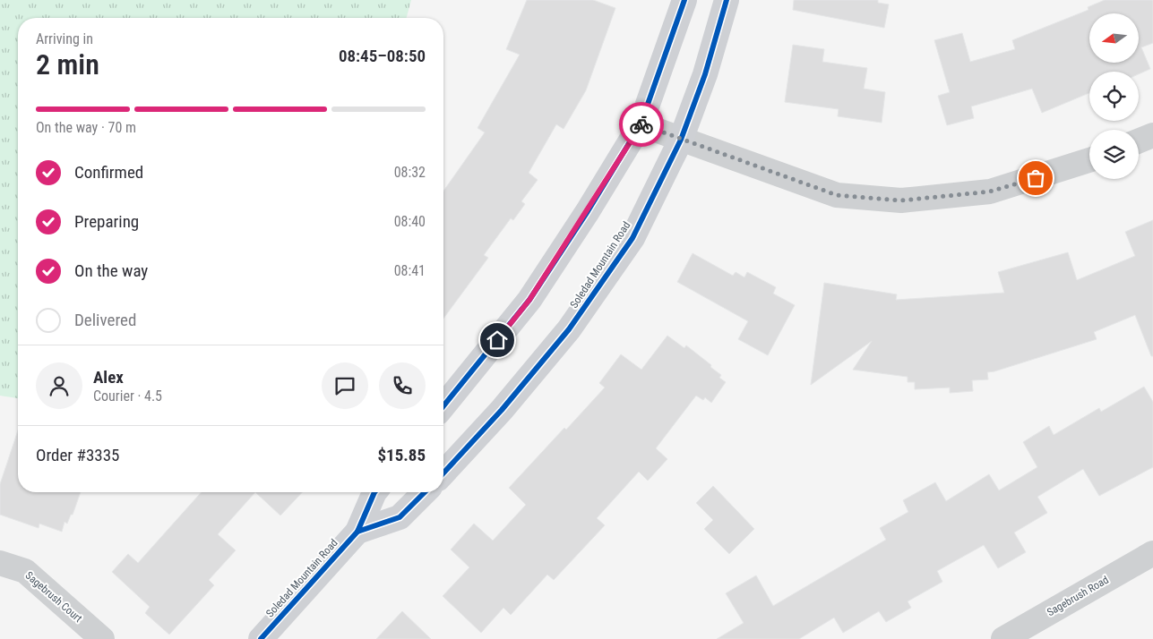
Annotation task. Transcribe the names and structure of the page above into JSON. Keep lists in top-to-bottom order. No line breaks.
{"streets":{"main road":["Soledad Mountain Road"],"street":["Sagebrush Road","Sagebrush Court"]},"north":"left","page":{"heading":["2 min","Arriving in","08:45–08:50"],"panel":["Alex","Courier · 4.5","Order #3335","$15.85"],"bar":"On the way · 70 m","list":[["Confirmed","08:32"],["Preparing","08:40"],["On the way","08:41"],"Delivered"]}}
